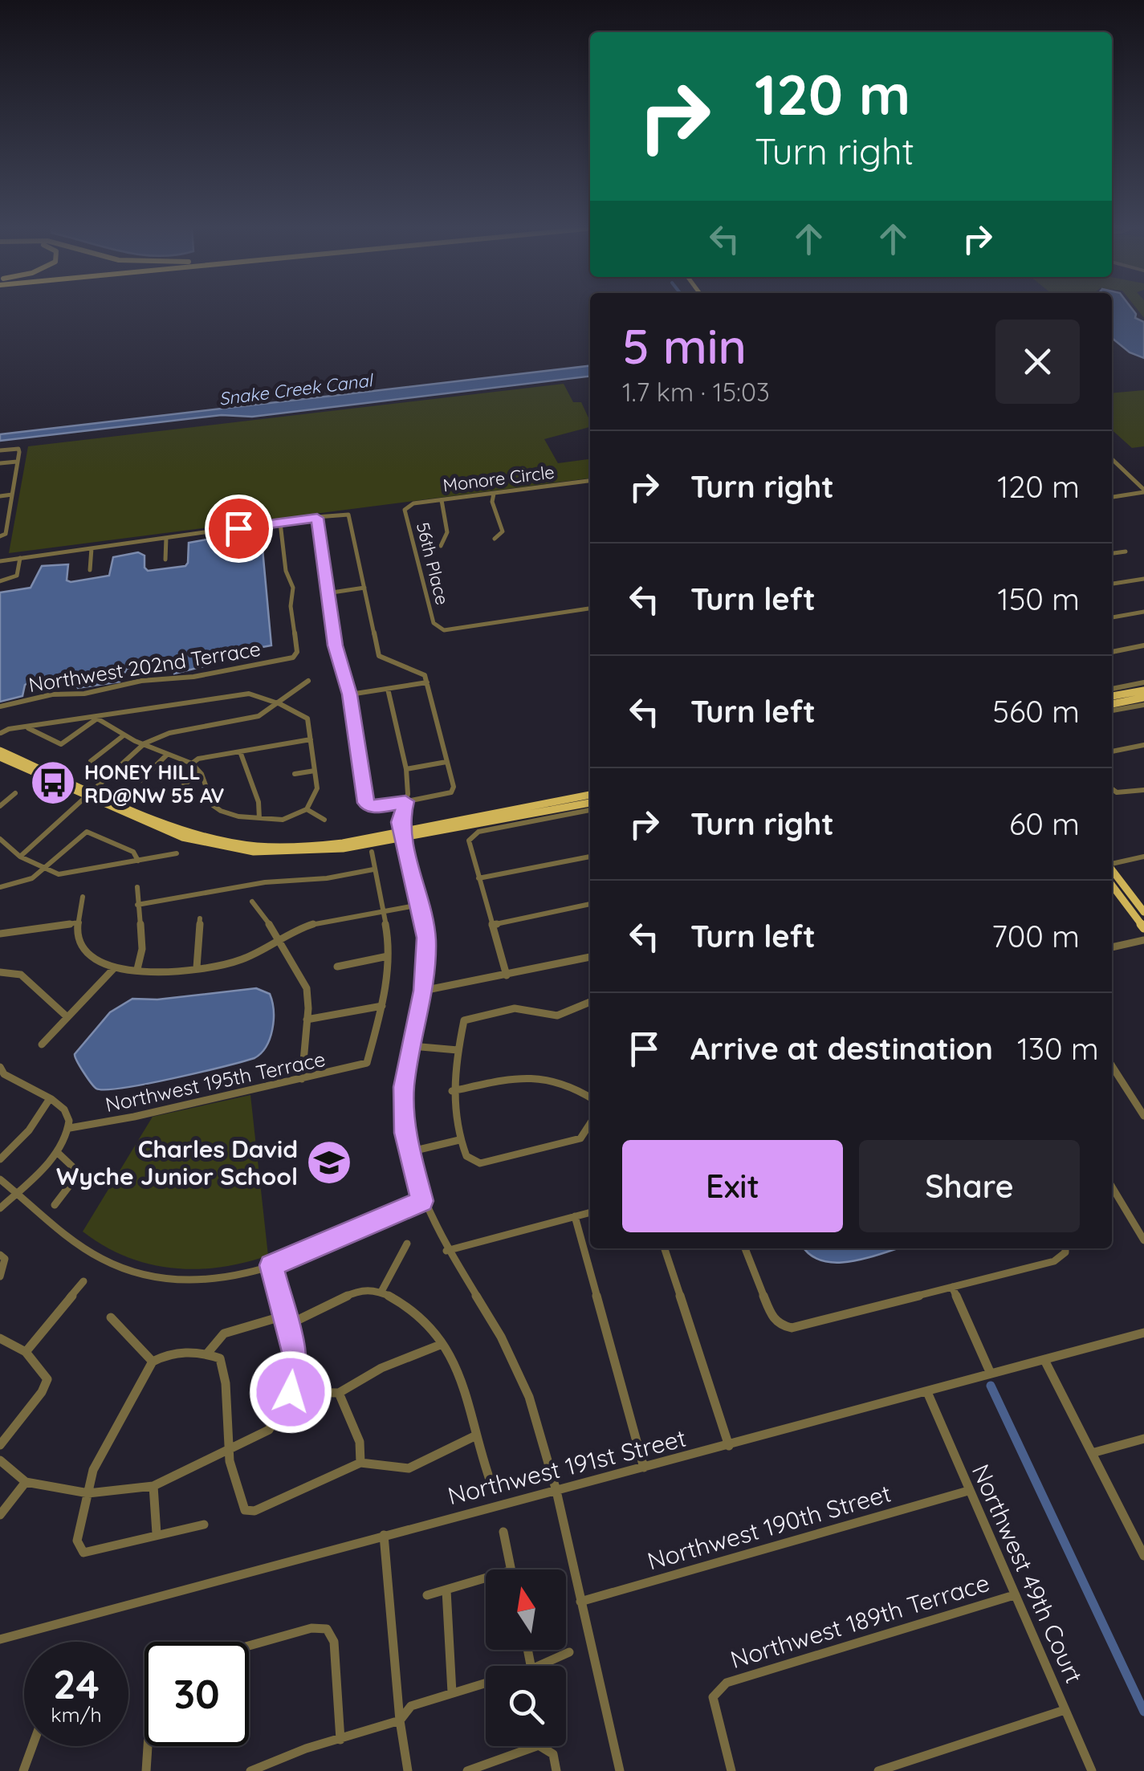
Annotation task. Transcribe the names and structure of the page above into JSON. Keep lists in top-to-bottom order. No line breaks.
{"streets":{"street":["Monore Circle","56th Place","Northwest 202nd Terrace","Northwest 195th Terrace","Northwest 191st Street","Northwest 190th Street","Northwest 49th Court","Northwest 189th Terrace"]},"crossings":[["Monore Circle","56th Place"],["Northwest 191st Street","Northwest 49th Court"],["Northwest 190th Street","Northwest 49th Court"],["Northwest 49th Court","Northwest 189th Terrace"]],"water":["Snake Creek Canal"],"places":{"bus stop":["HONEY HILL RD@NW 55 AV"],"school or university":["Charles David Wyche Junior School"]},"north":"top","page":{"turn":["120 m","Turn right"],"heading":["5 min","1.7 km · 15:03"],"list":[{"name":"Turn right","value":"120 m"},{"name":"Turn left","value":"150 m"},{"name":"Turn left","value":"560 m"},{"name":"Turn right","value":"60 m"},{"name":"Turn left","value":"700 m"},{"name":"Arrive at destination","value":"130 m"}],"buttons":["Exit","Share"],"speed":"24 km/h","limit":"30"}}
